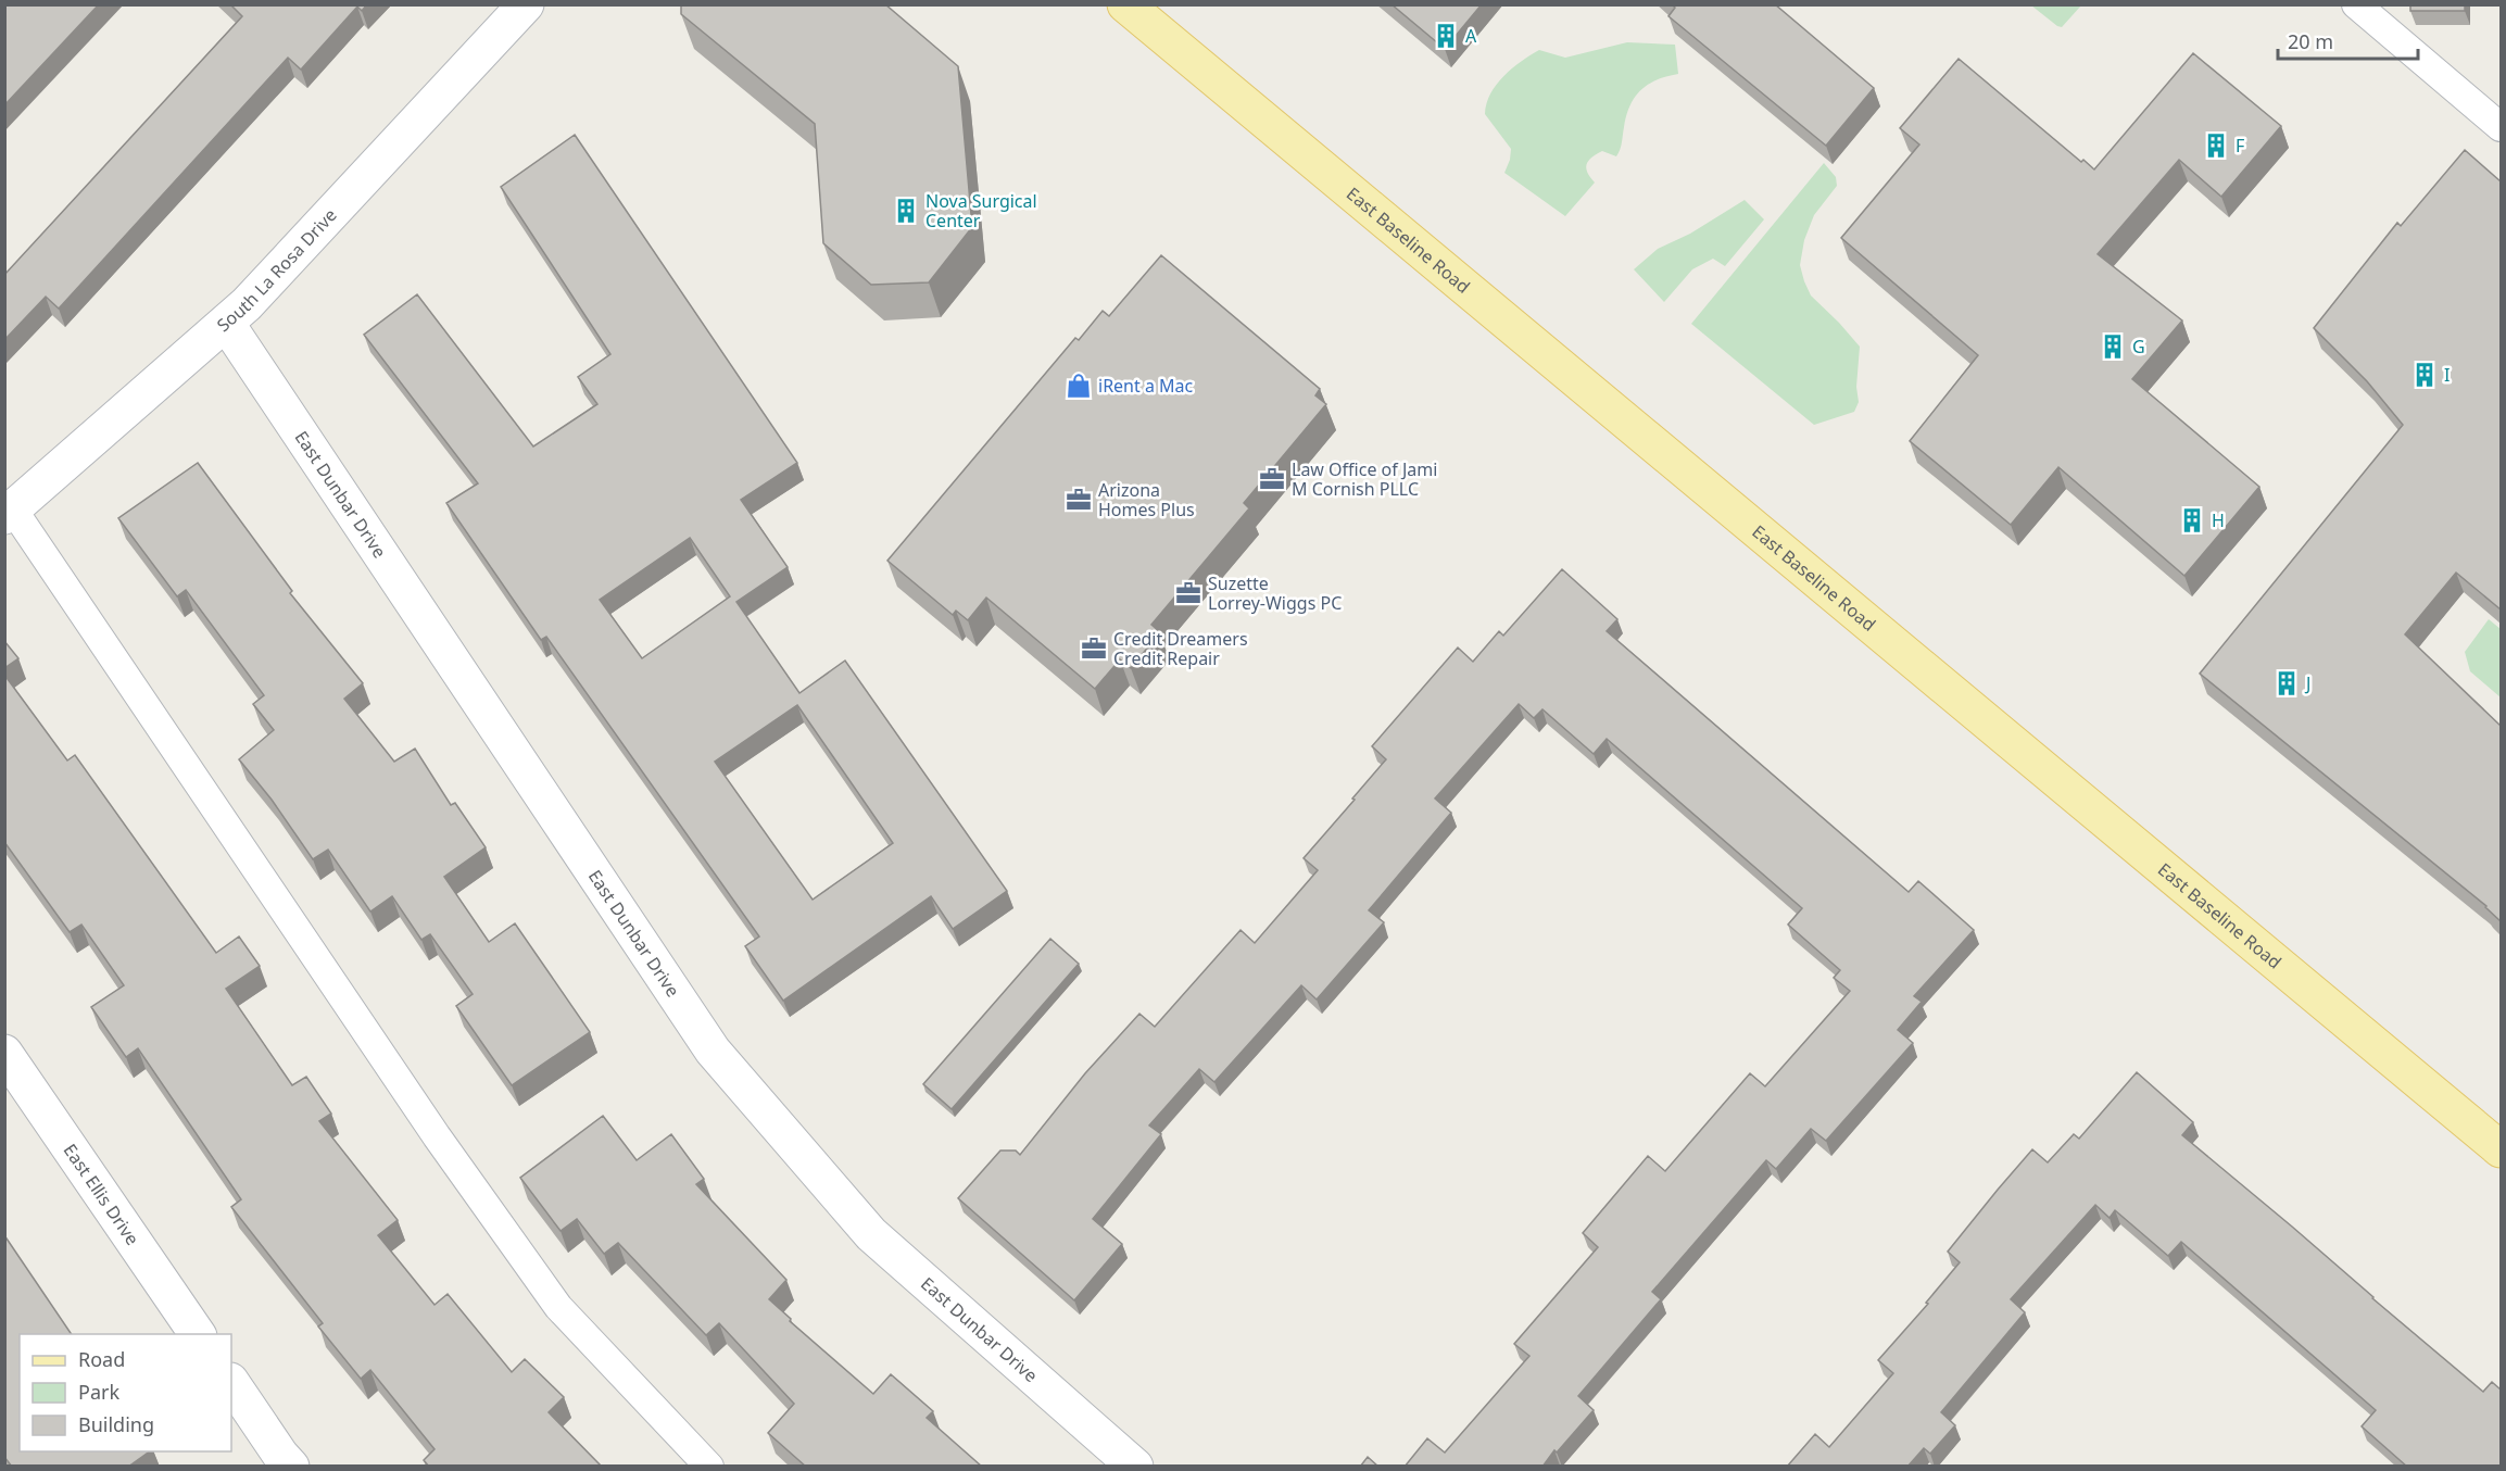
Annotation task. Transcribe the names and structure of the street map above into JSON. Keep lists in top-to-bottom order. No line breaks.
{"streets":{"main road":["East Baseline Road"],"street":["South La Rosa Drive","East Dunbar Drive","East Ellis Drive"]},"crossings":[["South La Rosa Drive","East Dunbar Drive"]],"places":{"building":["A","F","Nova Surgical Center","G","I","H","J"],"shop":["iRent a Mac"],"office":["Law Office of Jami M Cornish PLLC","Arizona Homes Plus","Suzette Lorrey-Wiggs PC","Credit Dreamers Credit Repair"]},"legend":["Road","Park","Building"],"scale_bar":"20 m"}
